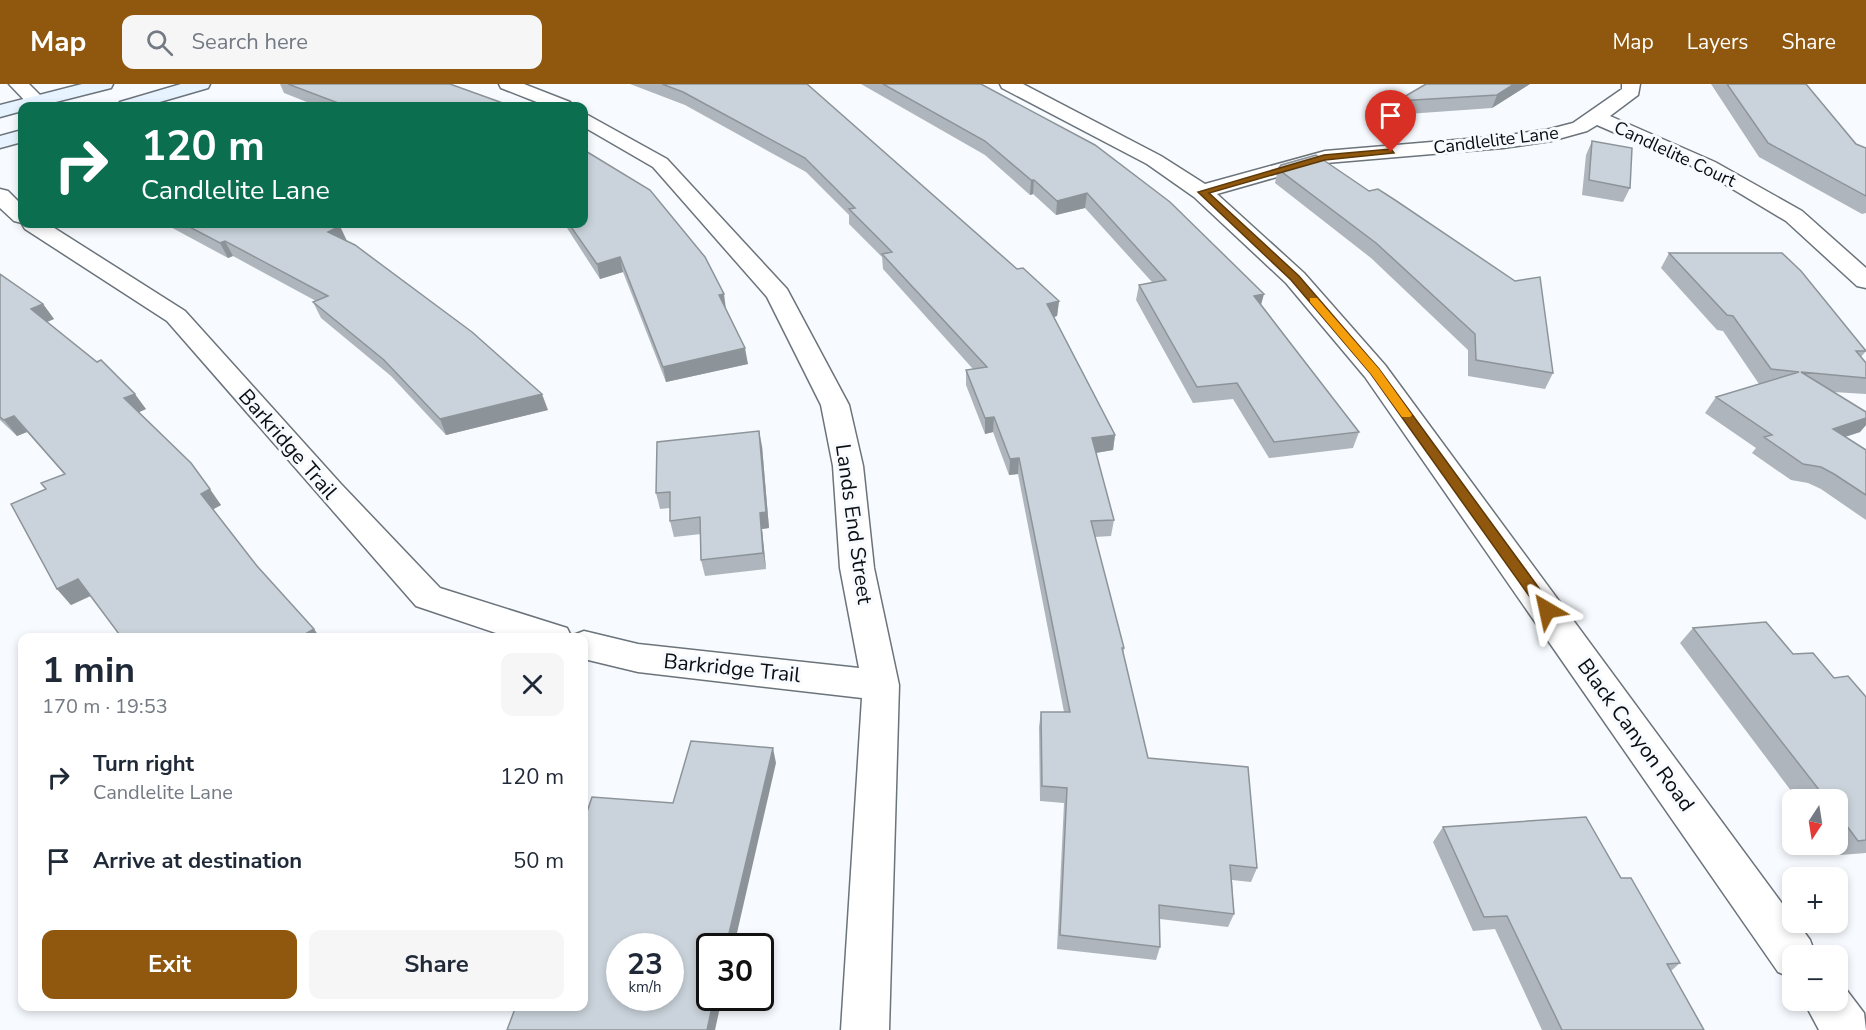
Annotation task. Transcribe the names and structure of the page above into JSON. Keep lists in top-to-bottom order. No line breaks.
{"streets":{"street":["Candlelite Lane","Candlelite Court","Barkridge Trail","Lands End Street","Black Canyon Road"]},"crossings":[["Candlelite Lane","Candlelite Court"],["Candlelite Lane","Black Canyon Road"],["Barkridge Trail","Lands End Street"]],"north":"bottom","page":{"header":"Map","search":"Search here","nav":["Map","Layers","Share"],"turn":["120 m","Candlelite Lane"],"heading":["1 min","170 m · 19:53"],"list":[{"name":"Turn right","note":"Candlelite Lane","value":"120 m"},{"name":"Arrive at destination","value":"50 m"}],"map_buttons":["+","−"],"buttons":["Exit","Share"],"speed":"23 km/h","limit":"30"}}
